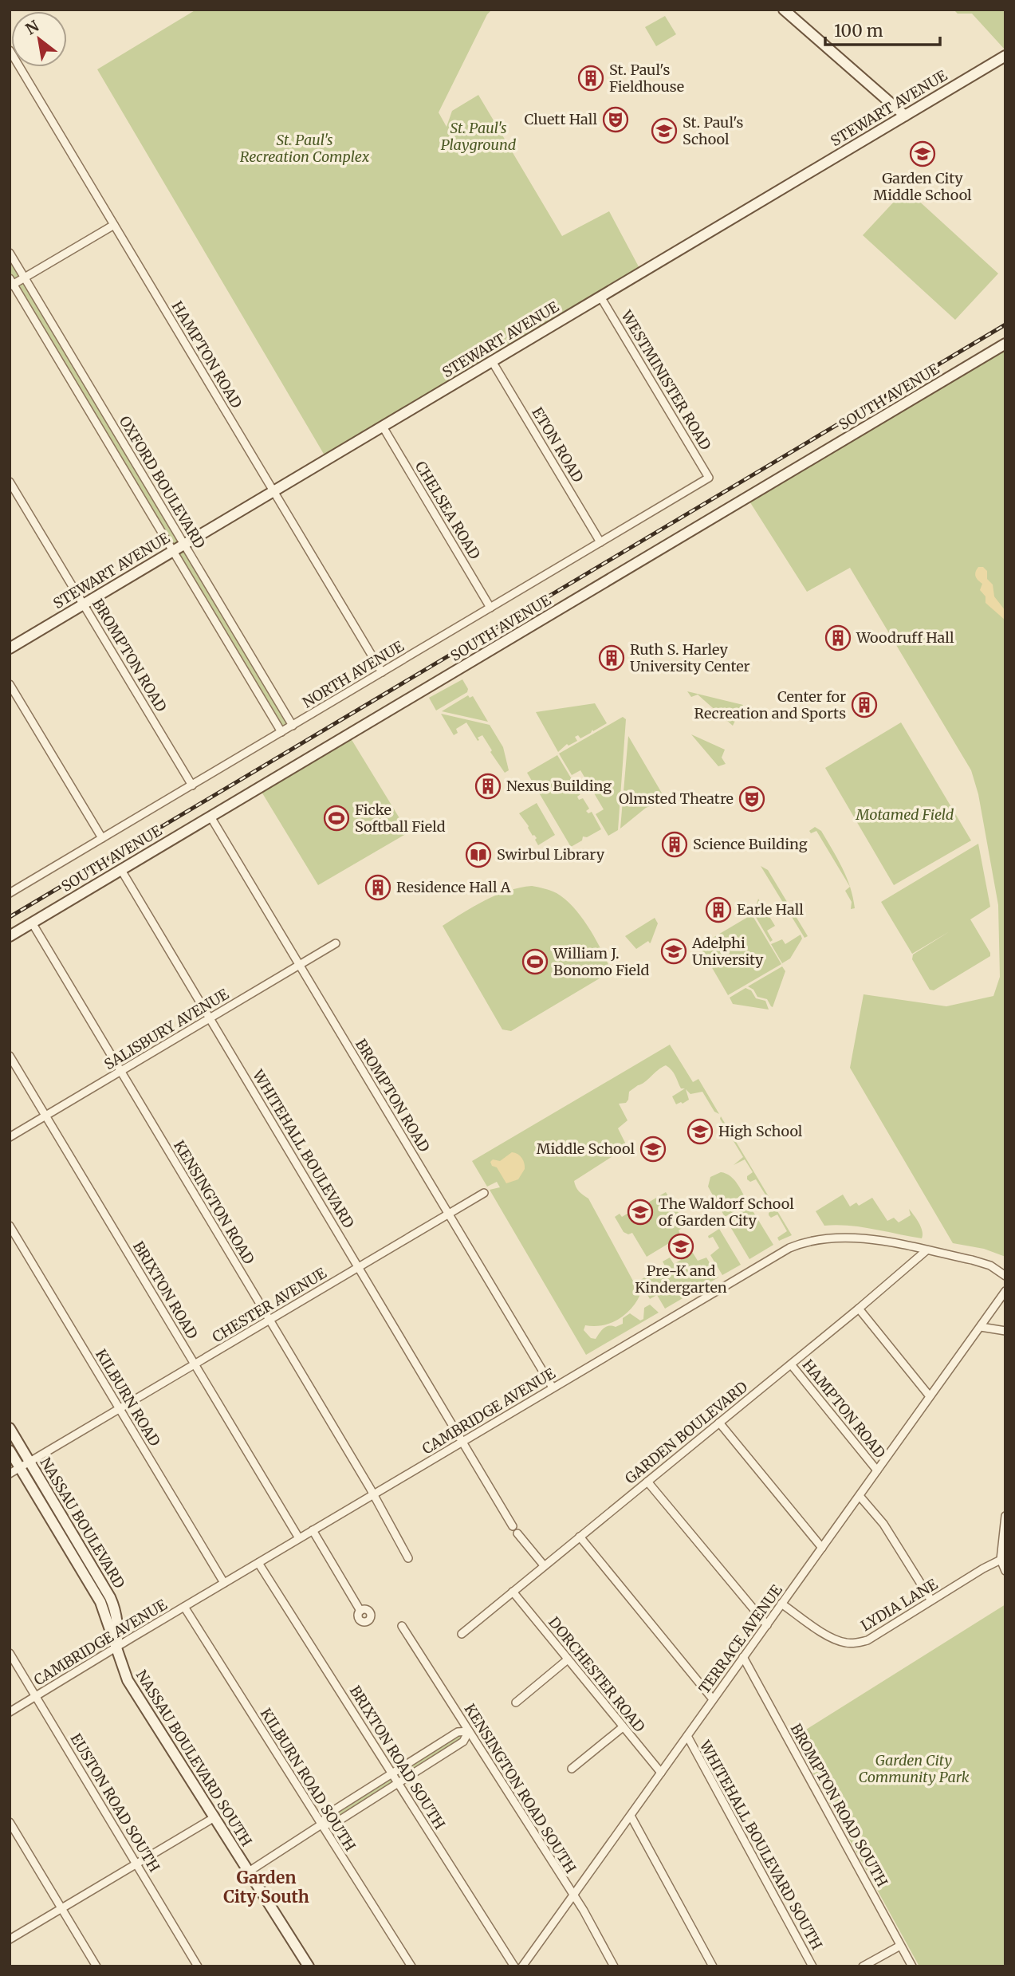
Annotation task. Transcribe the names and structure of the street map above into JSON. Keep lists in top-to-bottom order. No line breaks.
{"streets":{"main road":["STEWART AVENUE","SOUTH AVENUE","NASSAU BOULEVARD","NASSAU BOULEVARD SOUTH"],"street":["HAMPTON ROAD","WESTMINISTER ROAD","ETON ROAD","OXFORD BOULEVARD","CHELSEA ROAD","BROMPTON ROAD","NORTH AVENUE","SALISBURY AVENUE","WHITEHALL BOULEVARD","KENSINGTON ROAD","BRIXTON ROAD","CHESTER AVENUE","KILBURN ROAD","CAMBRIDGE AVENUE","GARDEN BOULEVARD","LYDIA LANE","TERRACE AVENUE","DORCHESTER ROAD","BRIXTON ROAD SOUTH","KILBURN ROAD SOUTH","KENSINGTON ROAD SOUTH","EUSTON ROAD SOUTH","BROMPTON ROAD SOUTH","WHITEHALL BOULEVARD SOUTH"]},"crossings":[["STEWART AVENUE","HAMPTON ROAD"],["STEWART AVENUE","WESTMINISTER ROAD"],["STEWART AVENUE","ETON ROAD"],["STEWART AVENUE","OXFORD BOULEVARD"],["STEWART AVENUE","CHELSEA ROAD"],["STEWART AVENUE","BROMPTON ROAD"],["HAMPTON ROAD","NORTH AVENUE"],["HAMPTON ROAD","GARDEN BOULEVARD"],["HAMPTON ROAD","TERRACE AVENUE"],["WESTMINISTER ROAD","NORTH AVENUE"],["SOUTH AVENUE","BROMPTON ROAD"],["SOUTH AVENUE","WHITEHALL BOULEVARD"],["SOUTH AVENUE","KENSINGTON ROAD"],["ETON ROAD","NORTH AVENUE"],["OXFORD BOULEVARD","NORTH AVENUE"],["CHELSEA ROAD","NORTH AVENUE"],["BROMPTON ROAD","NORTH AVENUE"],["BROMPTON ROAD","SALISBURY AVENUE"],["BROMPTON ROAD","CHESTER AVENUE"],["BROMPTON ROAD","CAMBRIDGE AVENUE"],["SALISBURY AVENUE","WHITEHALL BOULEVARD"],["SALISBURY AVENUE","KENSINGTON ROAD"],["SALISBURY AVENUE","BRIXTON ROAD"],["WHITEHALL BOULEVARD","CHESTER AVENUE"],["WHITEHALL BOULEVARD","CAMBRIDGE AVENUE"],["KENSINGTON ROAD","CHESTER AVENUE"],["KENSINGTON ROAD","CAMBRIDGE AVENUE"],["BRIXTON ROAD","CHESTER AVENUE"],["BRIXTON ROAD","CAMBRIDGE AVENUE"],["CHESTER AVENUE","KILBURN ROAD"],["CHESTER AVENUE","NASSAU BOULEVARD"],["KILBURN ROAD","CAMBRIDGE AVENUE"],["CAMBRIDGE AVENUE","GARDEN BOULEVARD"],["CAMBRIDGE AVENUE","NASSAU BOULEVARD"],["CAMBRIDGE AVENUE","BRIXTON ROAD SOUTH"],["CAMBRIDGE AVENUE","NASSAU BOULEVARD SOUTH"],["CAMBRIDGE AVENUE","KILBURN ROAD SOUTH"],["CAMBRIDGE AVENUE","EUSTON ROAD SOUTH"],["GARDEN BOULEVARD","DORCHESTER ROAD"],["NASSAU BOULEVARD","NASSAU BOULEVARD SOUTH"],["LYDIA LANE","TERRACE AVENUE"],["TERRACE AVENUE","DORCHESTER ROAD"],["TERRACE AVENUE","KENSINGTON ROAD SOUTH"],["TERRACE AVENUE","BROMPTON ROAD SOUTH"],["TERRACE AVENUE","WHITEHALL BOULEVARD SOUTH"]],"districts":["Garden City South"],"parks":["St. Paul's Playground","St. Paul's Recreation Complex","Motamed Field","Garden City Community Park"],"places":{"building":["St. Paul's Fieldhouse","Woodruff Hall","Ruth S. Harley University Center","Center for Recreation and Sports","Nexus Building","Science Building","Residence Hall A","Earle Hall"],"theatre":["Cluett Hall","Olmsted Theatre"],"school or university":["St. Paul's School","Garden City Middle School","Adelphi University","High School","Middle School","The Waldorf School of Garden City","Pre-K and Kindergarten"],"sports":["Ficke Softball Field","William J. Bonomo Field"],"library":["Swirbul Library"]},"scale_bar":"100 m","north":"top left"}
